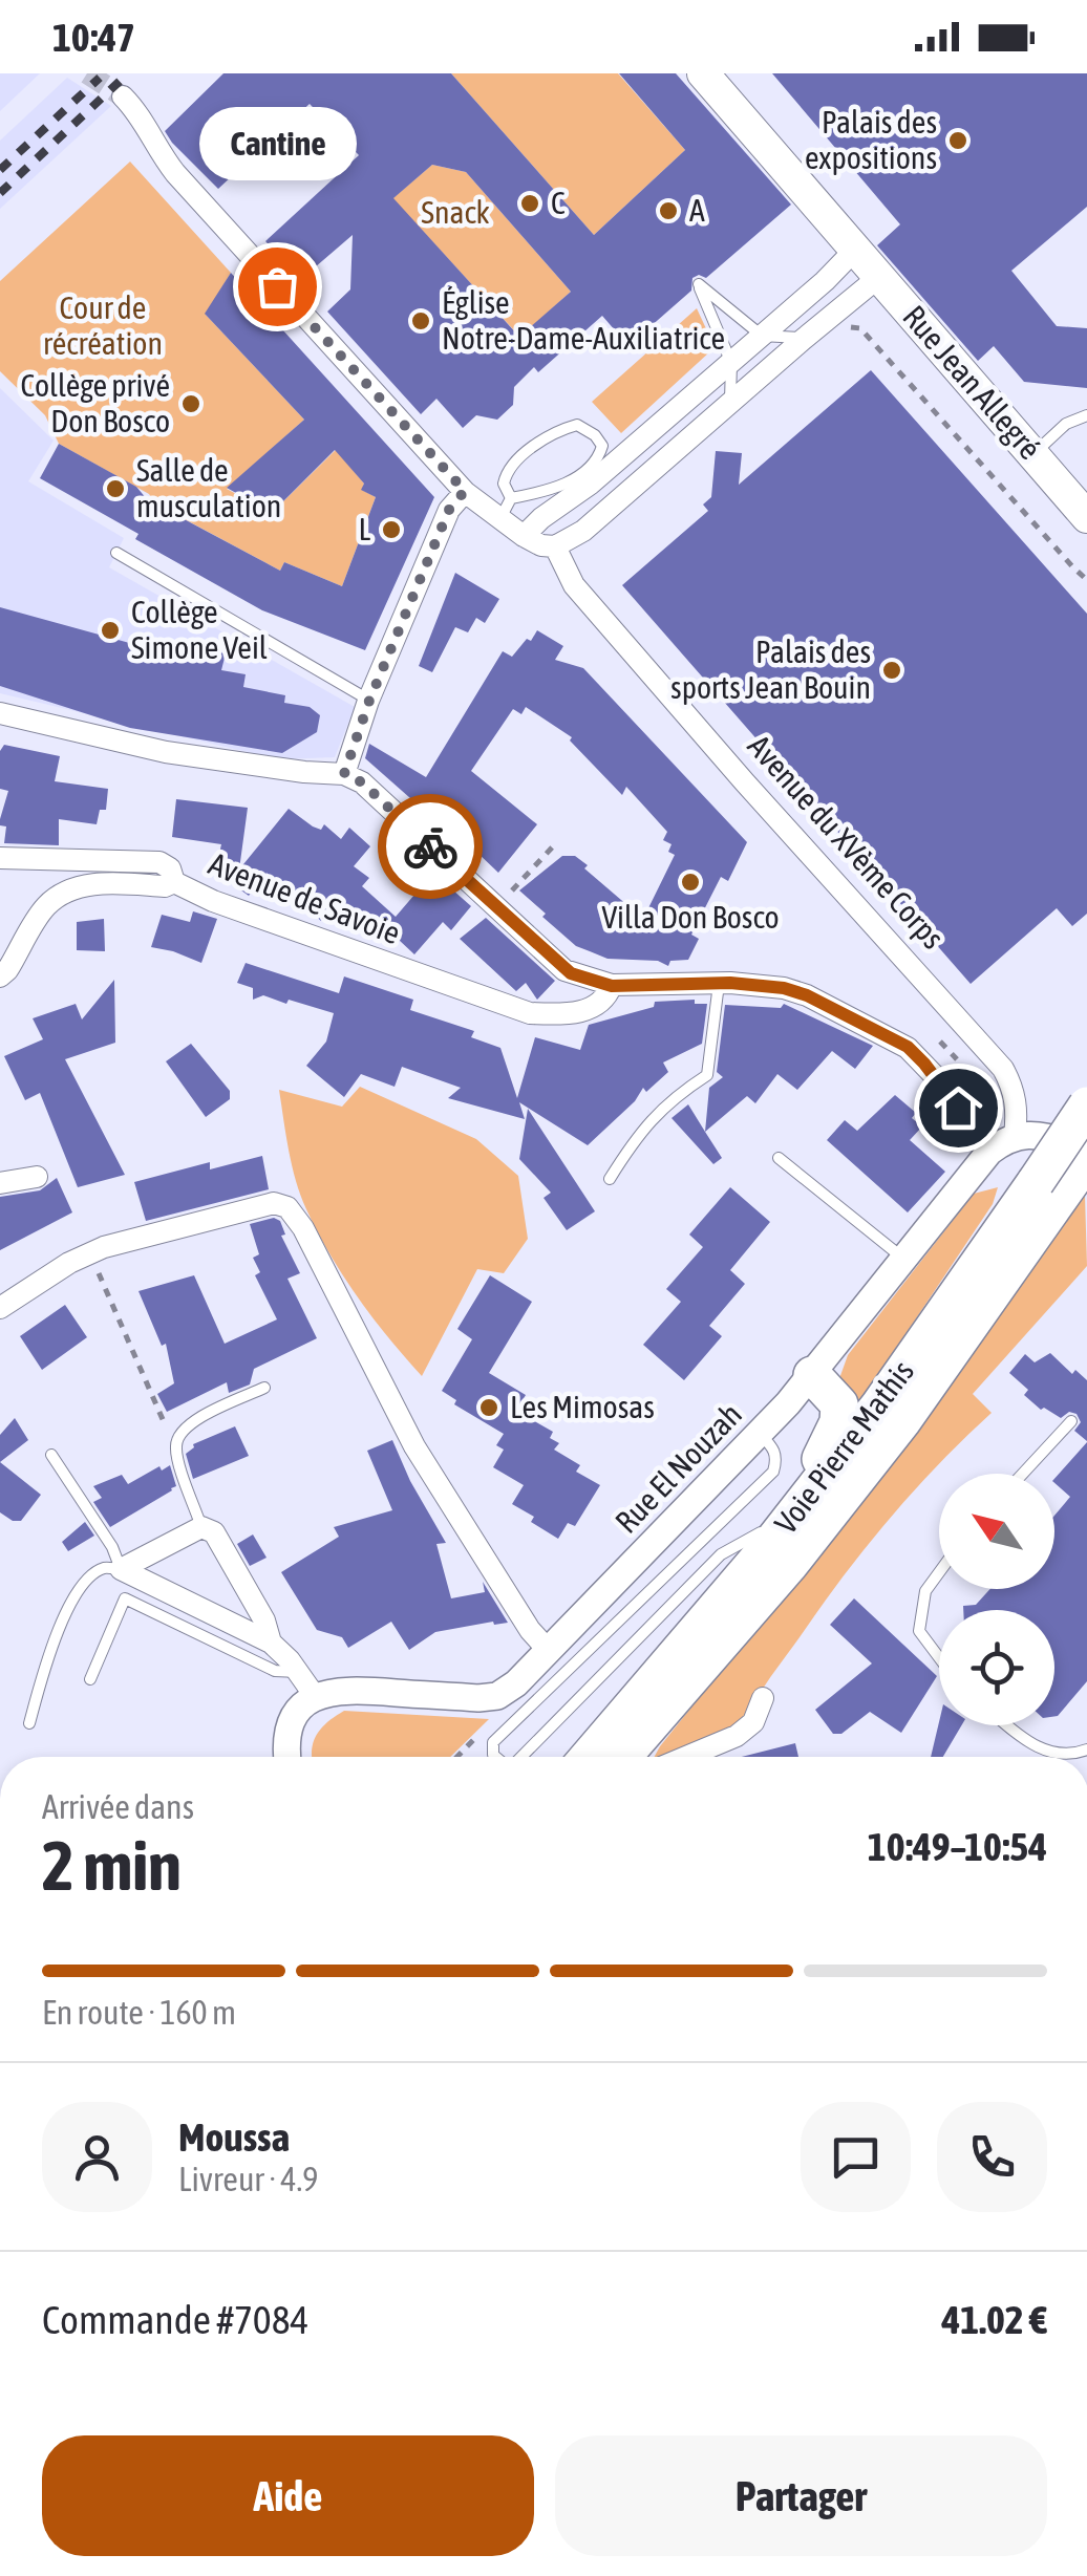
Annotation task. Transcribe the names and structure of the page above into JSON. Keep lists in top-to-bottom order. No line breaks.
{"streets":{"highway":["Voie Pierre Mathis"],"main road":["Rue Jean Allegré"],"street":["Avenue du XVème Corps","Avenue de Savoie","Rue El Nouzah"]},"crossings":[["Avenue du XVème Corps","Rue El Nouzah"]],"parks":["Snack","Cour de récréation"],"places":["Palais des expositions","C","A","Cantine","Église Notre-Dame-Auxiliatrice","Collège privé Don Bosco","Salle de musculation","L","Collège Simone Veil","Palais des sports Jean Bouin","Villa Don Bosco","Les Mimosas"],"north":"top left","page":{"status":"10:47","bubble":"Cantine","heading":["2 min","Arrivée dans","10:49–10:54"],"panel":["Moussa","Livreur · 4.9","Commande #7084","41.02 €"],"bar":"En route · 160 m","buttons":["Aide","Partager"]}}
